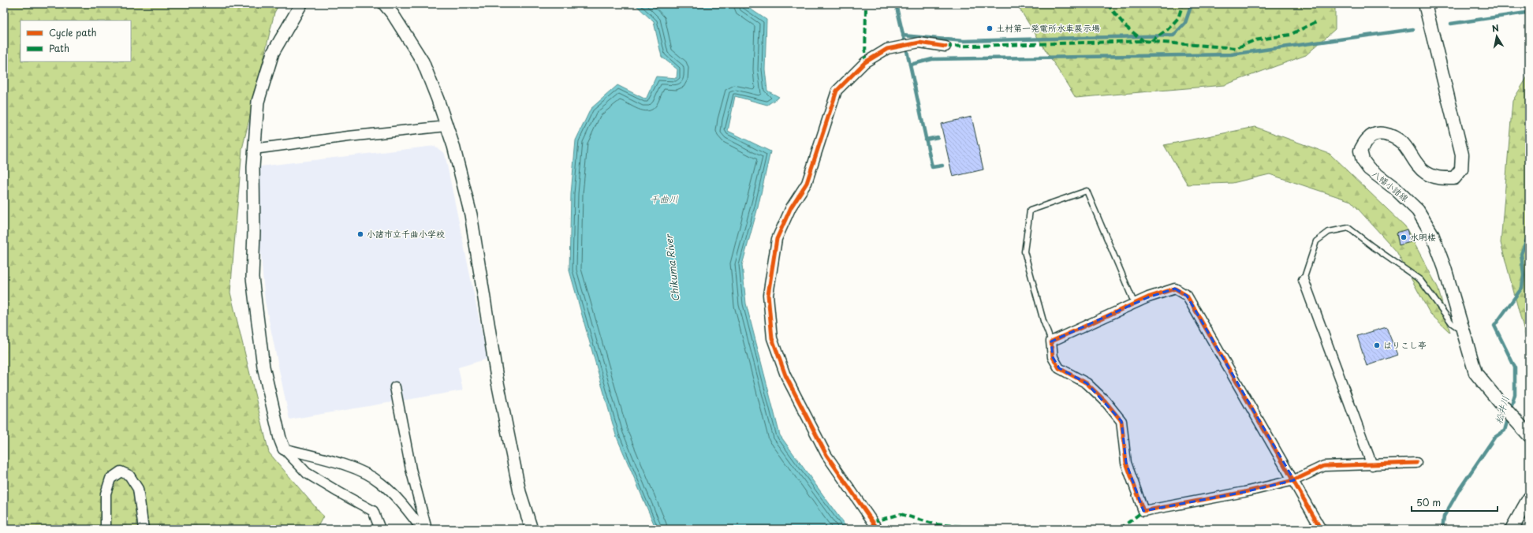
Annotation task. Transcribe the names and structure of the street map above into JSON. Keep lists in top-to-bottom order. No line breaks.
{"streets":{"main road":["八幡小諸線"]},"water":["千曲川","Chikuma River","松井川"],"places":["土村第一発電所水車展示場","小諸市立千曲小学校","水明楼","はりこし亭"],"legend":["Cycle path","Path"],"scale_bar":"50 m","north":"top"}
